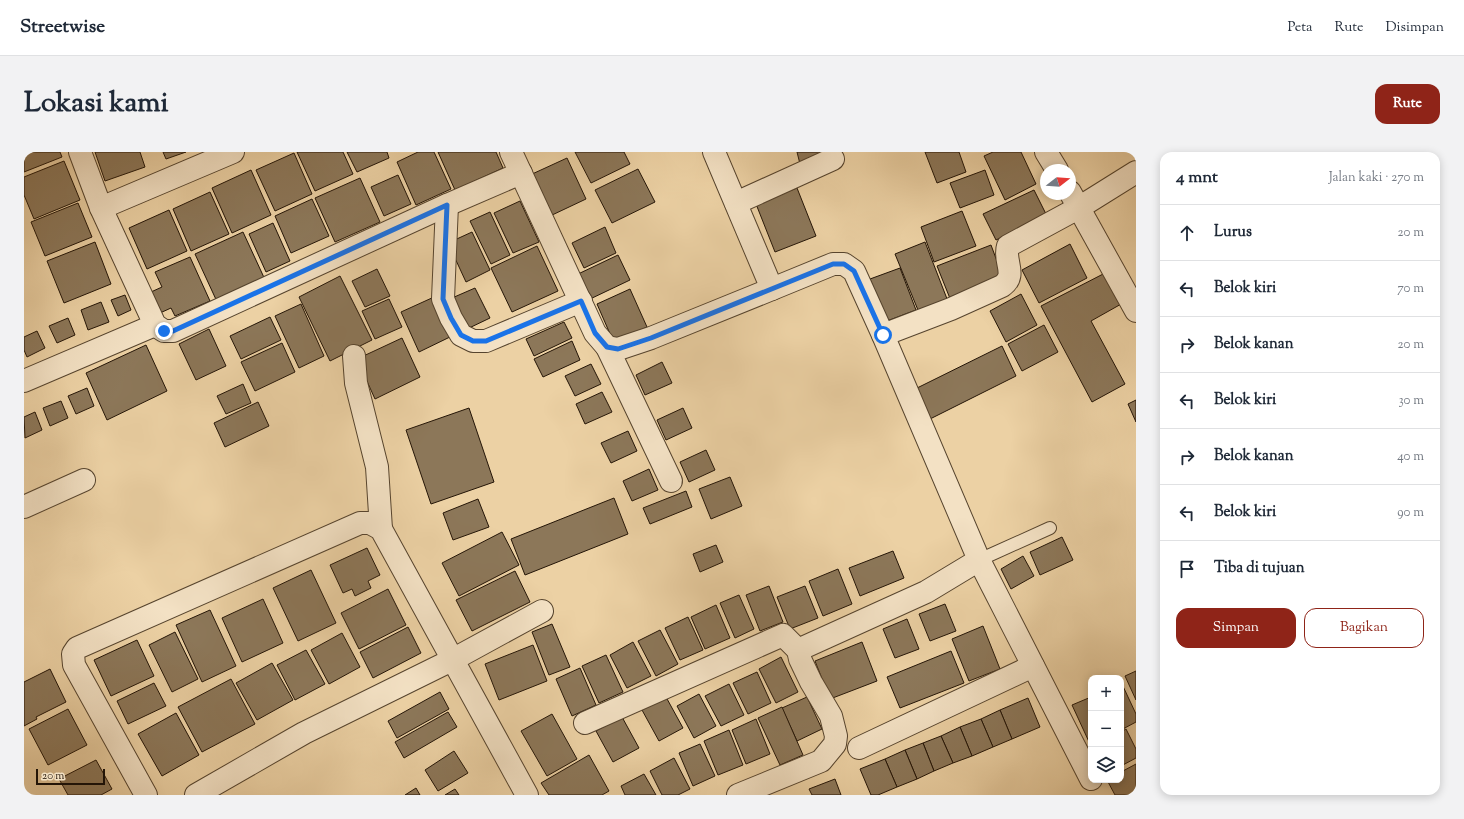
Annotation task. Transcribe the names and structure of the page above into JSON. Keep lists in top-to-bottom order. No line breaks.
{"scale_bar":"20 m","north":"right","page":{"header":"Streetwise","nav":["Peta","Rute","Disimpan"],"title":"Lokasi kami","buttons":["Rute",["Simpan","Bagikan"]],"heading":["4 mnt","Jalan kaki · 270 m"],"list":[["Lurus","20 m"],["Belok kiri","70 m"],["Belok kanan","20 m"],["Belok kiri","30 m"],["Belok kanan","40 m"],["Belok kiri","90 m"],"Tiba di tujuan"],"map_buttons":["+","−"],"scale":"20 m"}}
